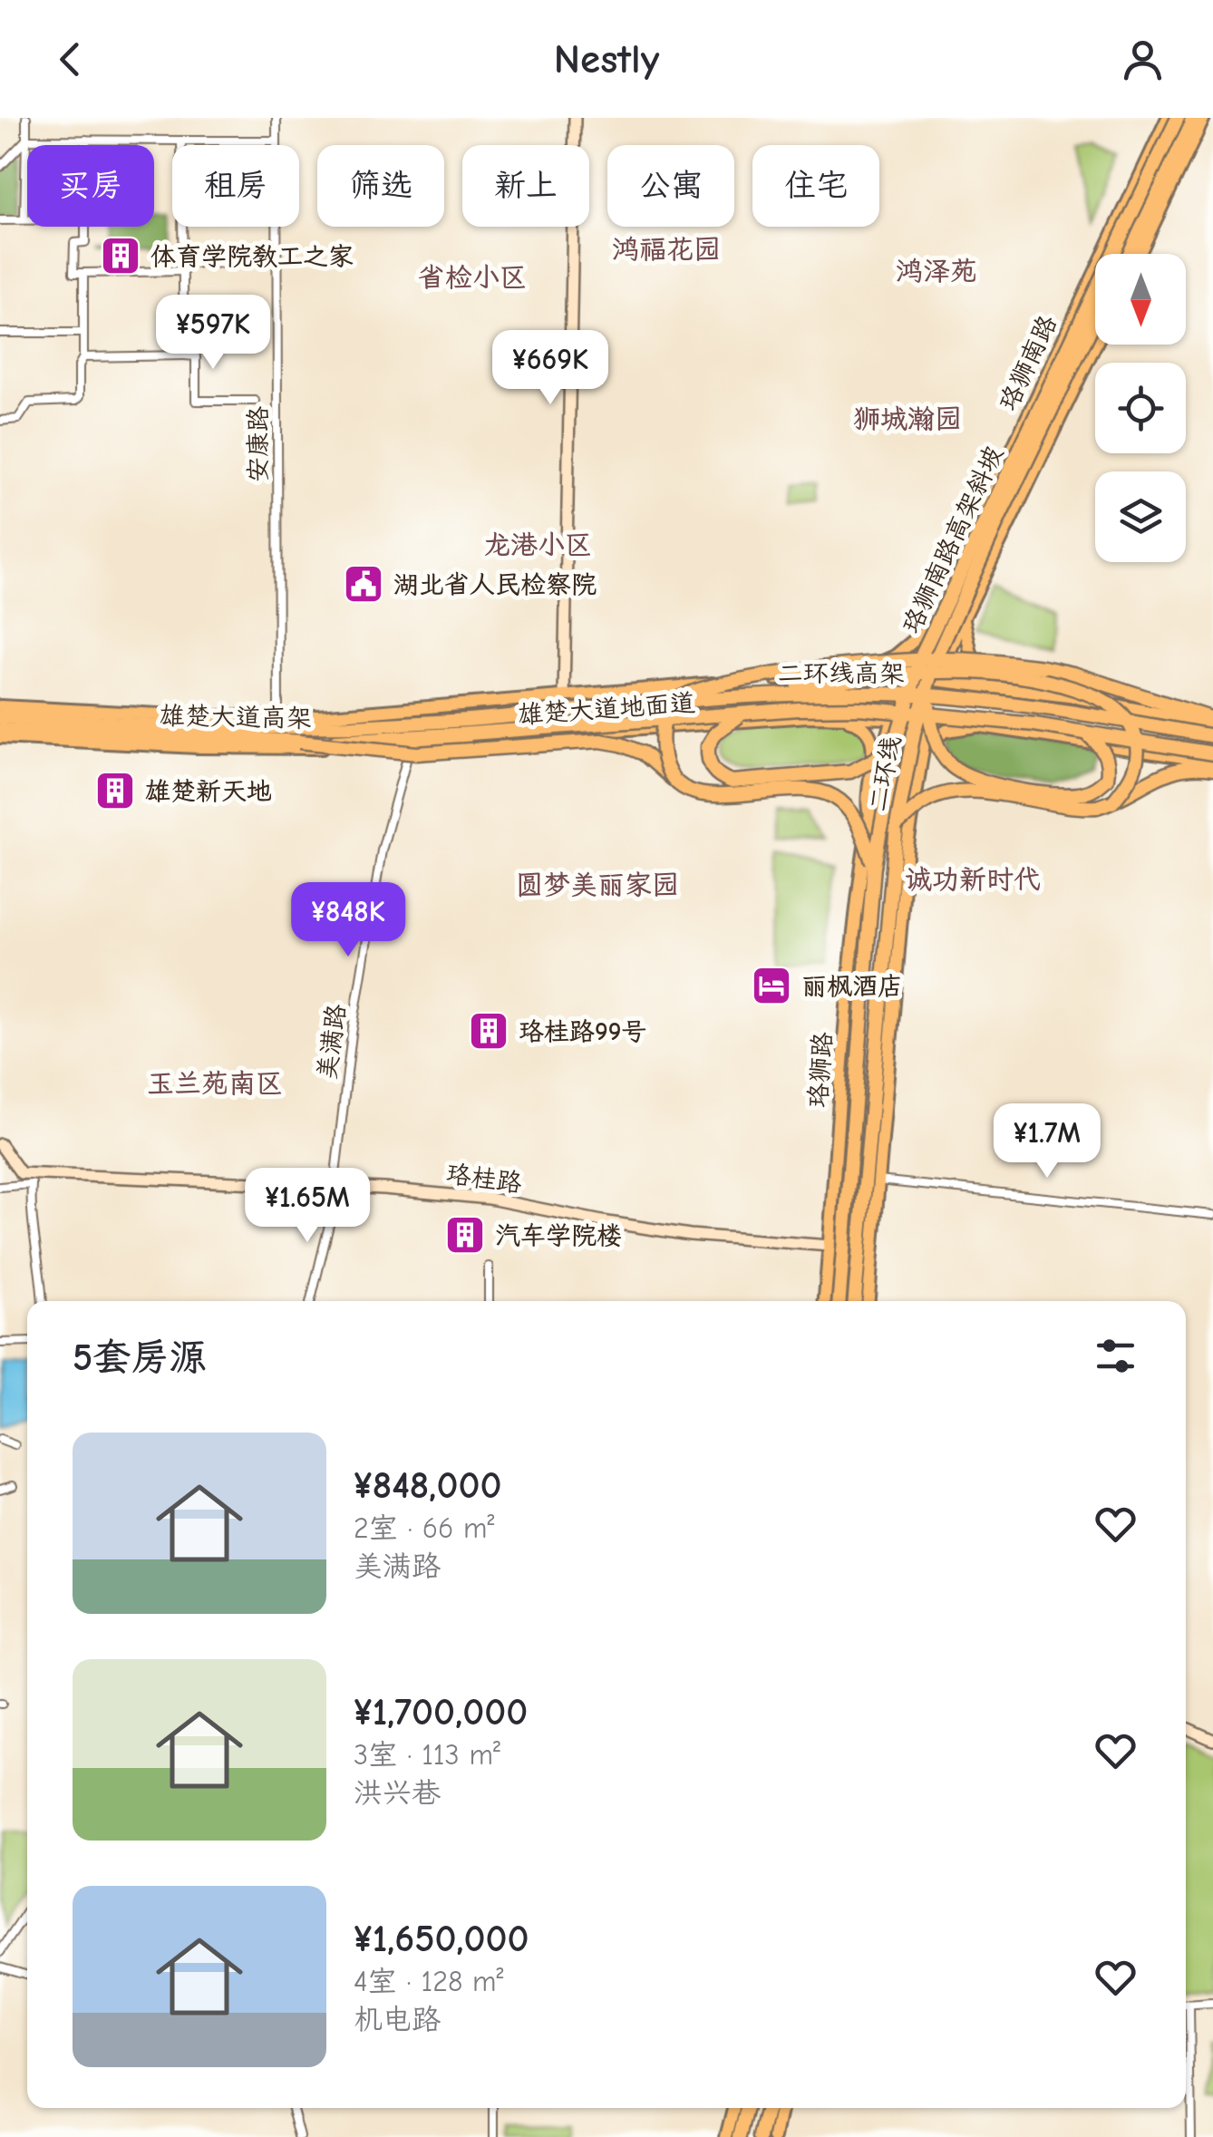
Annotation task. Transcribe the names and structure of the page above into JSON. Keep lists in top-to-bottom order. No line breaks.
{"streets":{"highway":["珞狮南路高架斜坡","二环线高架","雄楚大道高架","二环线"],"main road":["珞狮南路","雄楚大道地面道","珞狮路"],"street":["安康路","美满路","珞桂路"]},"crossings":[["珞狮南路","珞狮路"],["安康路","雄楚大道地面道"],["二环线高架","雄楚大道高架"],["雄楚大道地面道","美满路"],["雄楚大道地面道","珞狮路"],["美满路","珞桂路"],["珞狮路","珞桂路"]],"districts":["鸿福花园","鸿泽苑","省检小区","狮城瀚园","龙港小区","诚功新时代","圆梦美丽家园","玉兰苑南区"],"places":{"building":["体育学院教工之家","雄楚新天地","珞桂路99号","汽车学院楼"],"public building":["湖北省人民检察院"],"hotel":["丽枫酒店"]},"north":"bottom","page":{"header":"Nestly","chip":["买房","租房","筛选","新上","公寓","住宅"],"price":["¥597K","¥669K","¥848K","¥1.7M","¥1.65M"],"heading":"5套房源","list":[{"name":"¥848,000","note":"2室 · 66 m² · 美满路"},{"name":"¥1,700,000","note":"3室 · 113 m² · 洪兴巷"},{"name":"¥1,650,000","note":"4室 · 128 m² · 机电路"}]}}
